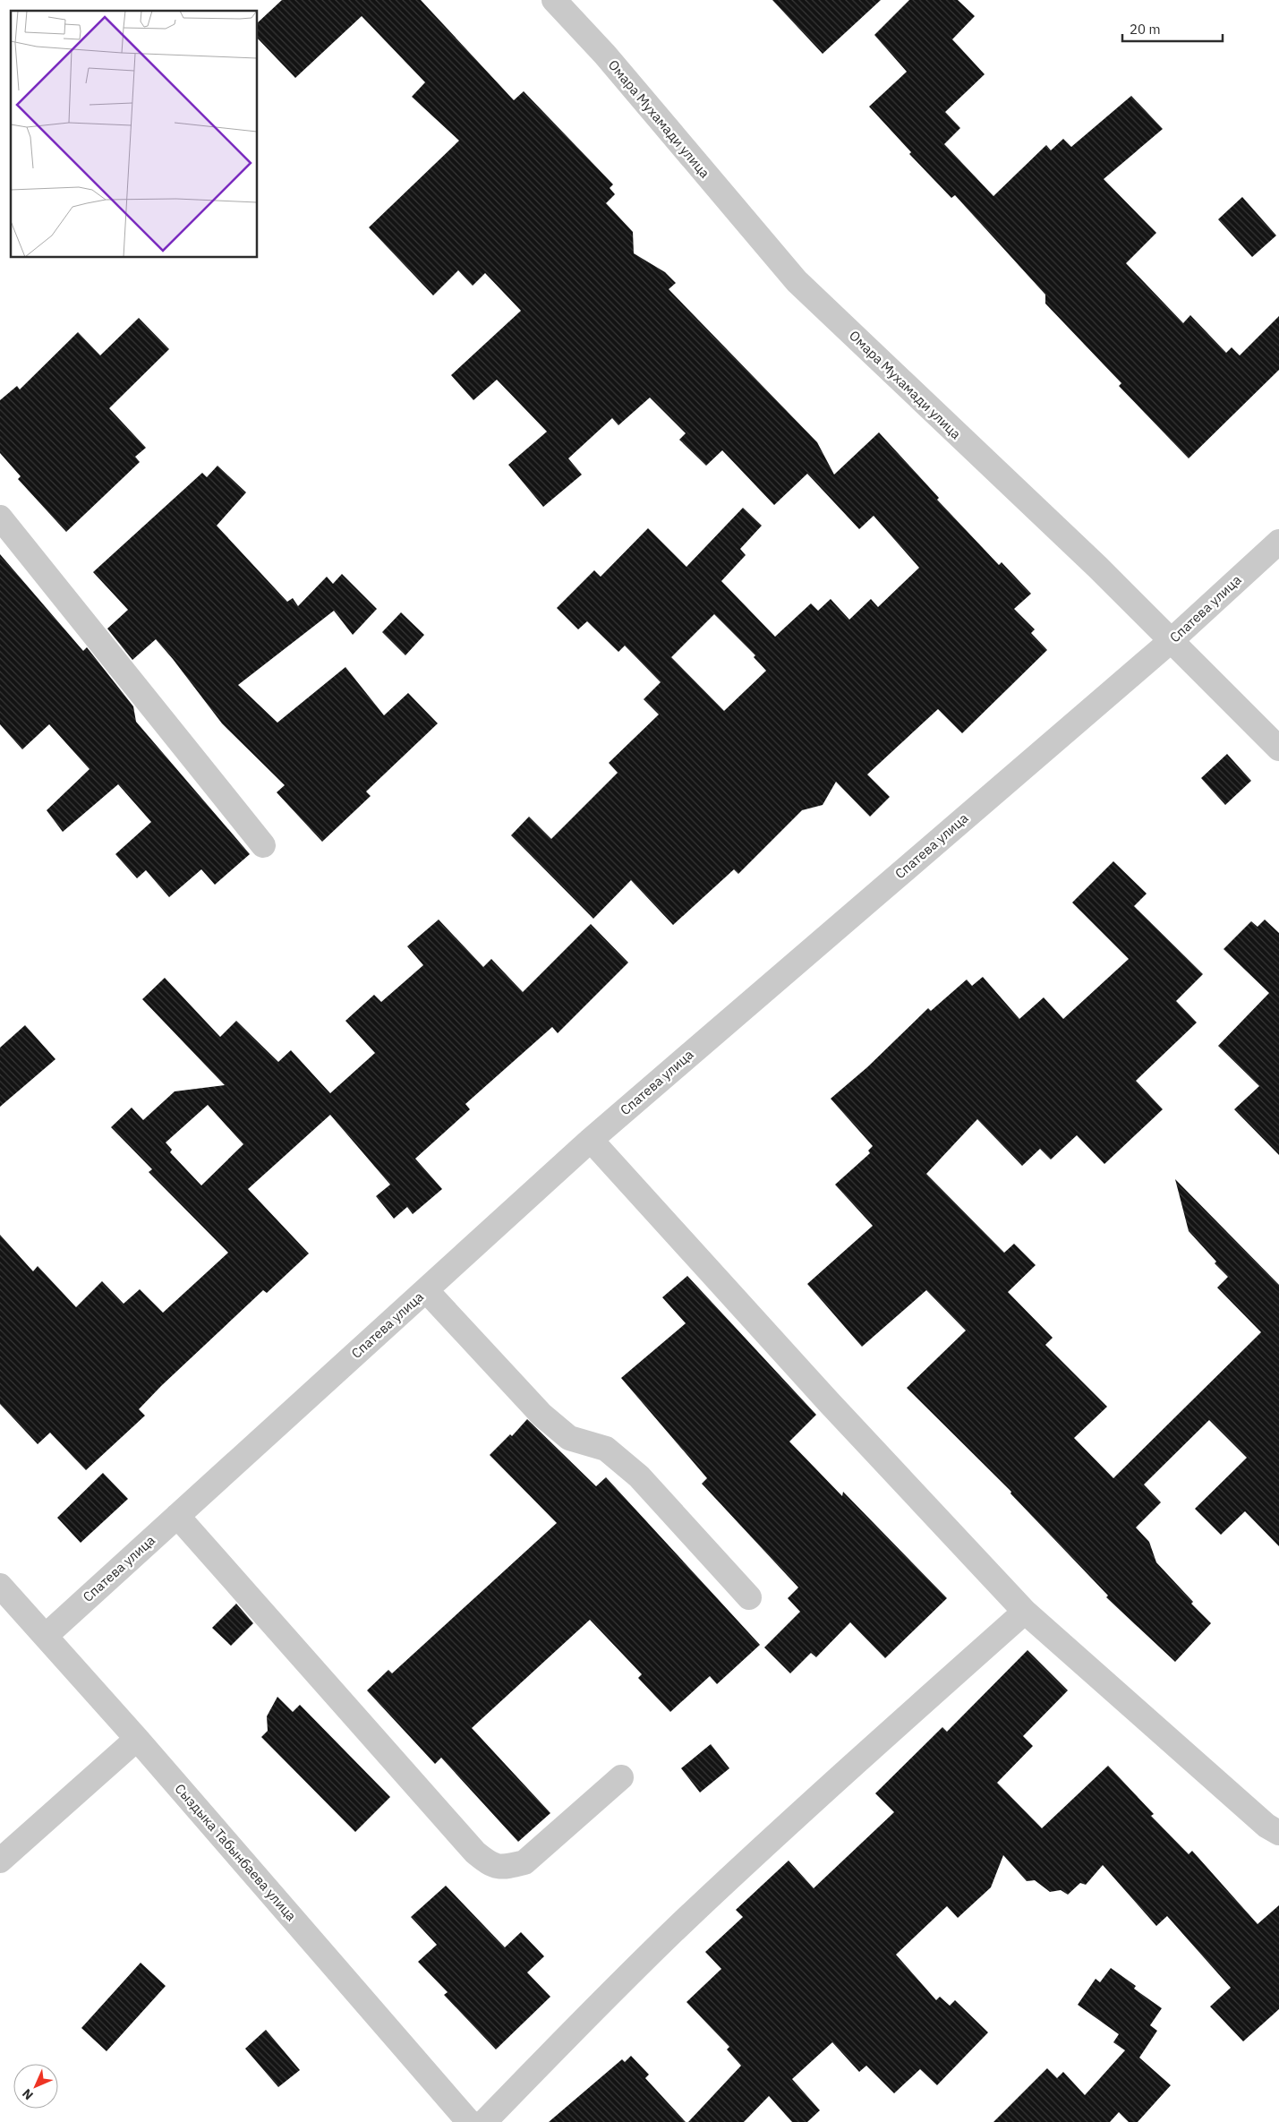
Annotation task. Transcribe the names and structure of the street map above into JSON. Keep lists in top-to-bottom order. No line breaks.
{"streets":{"street":["Омара Мухамади улица","Спатева улица","Сыздыка Табынбаева улица"]},"crossings":[["Омара Мухамади улица","Спатева улица"],["Спатева улица","Сыздыка Табынбаева улица"]],"scale_bar":"20 m","north":"bottom left"}
